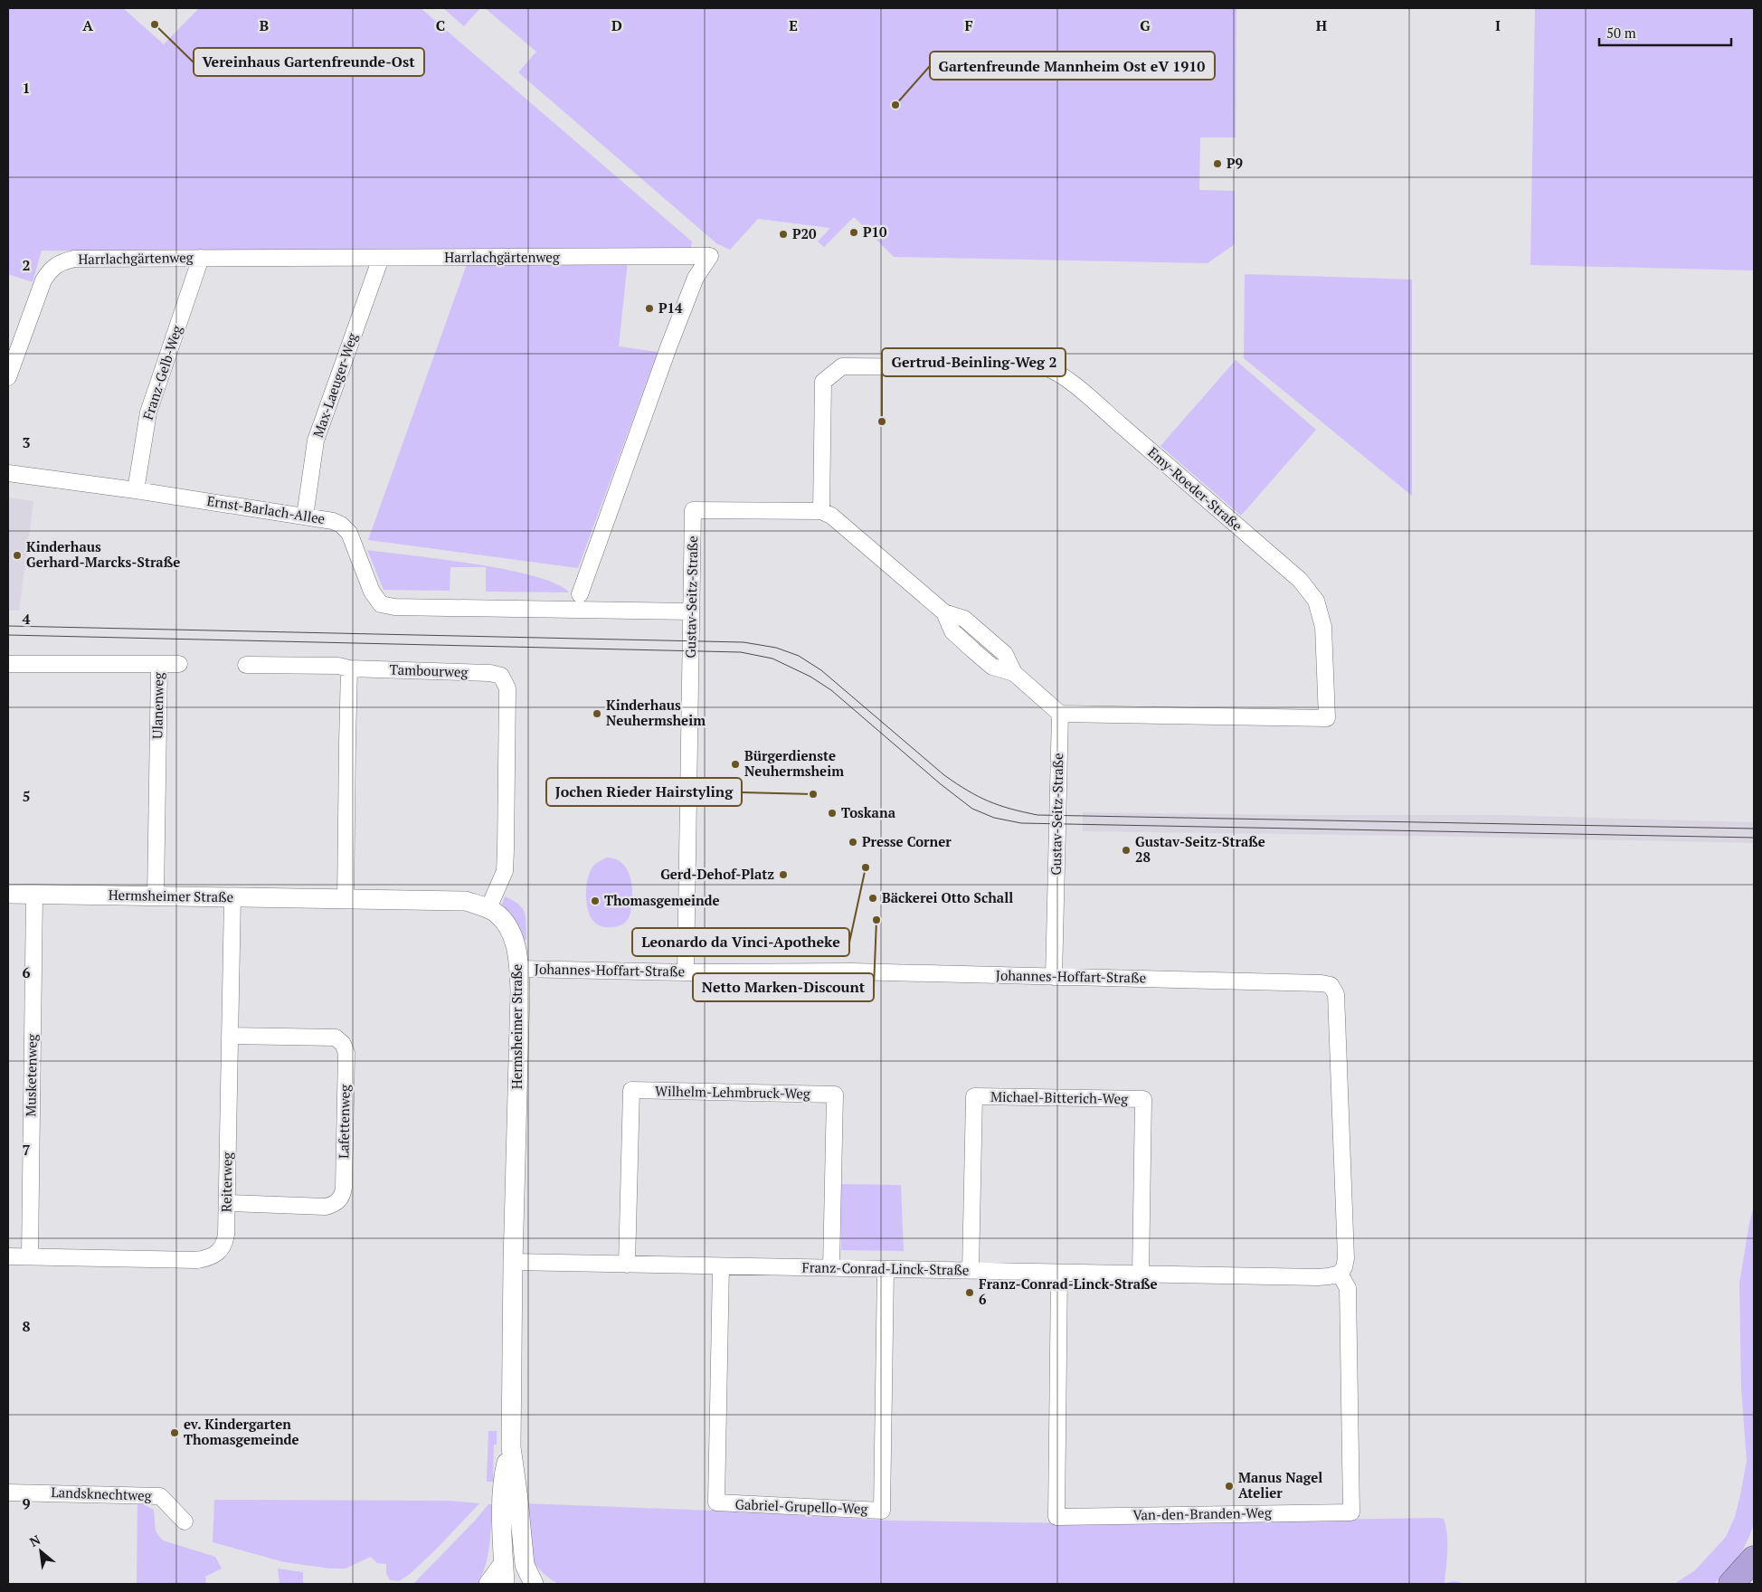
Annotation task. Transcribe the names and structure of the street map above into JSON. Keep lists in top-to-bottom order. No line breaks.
{"streets":{"street":["Harrlachgärtenweg","Franz-Gelb-Weg","Max-Laeuger-Weg","Emy-Roeder-Straße","Ernst-Barlach-Allee","Gustav-Seitz-Straße","Tambourweg","Ulanenweg","Hermsheimer Straße","Johannes-Hoffart-Straße","Musketenweg","Wilhelm-Lehmbruck-Weg","Michael-Bitterich-Weg","Lafettenweg","Reiterweg","Franz-Conrad-Linck-Straße","Landsknechtweg","Gabriel-Grupello-Weg","Van-den-Branden-Weg"]},"crossings":[["Harrlachgärtenweg","Franz-Gelb-Weg"],["Harrlachgärtenweg","Max-Laeuger-Weg"],["Franz-Gelb-Weg","Ernst-Barlach-Allee"],["Max-Laeuger-Weg","Ernst-Barlach-Allee"],["Emy-Roeder-Straße","Gustav-Seitz-Straße"],["Ernst-Barlach-Allee","Gustav-Seitz-Straße"],["Gustav-Seitz-Straße","Johannes-Hoffart-Straße"],["Tambourweg","Hermsheimer Straße"],["Ulanenweg","Hermsheimer Straße"],["Hermsheimer Straße","Johannes-Hoffart-Straße"],["Hermsheimer Straße","Musketenweg"],["Hermsheimer Straße","Reiterweg"],["Hermsheimer Straße","Franz-Conrad-Linck-Straße"],["Johannes-Hoffart-Straße","Franz-Conrad-Linck-Straße"],["Johannes-Hoffart-Straße","Van-den-Branden-Weg"],["Musketenweg","Reiterweg"],["Wilhelm-Lehmbruck-Weg","Franz-Conrad-Linck-Straße"],["Michael-Bitterich-Weg","Franz-Conrad-Linck-Straße"],["Lafettenweg","Reiterweg"],["Franz-Conrad-Linck-Straße","Gabriel-Grupello-Weg"],["Franz-Conrad-Linck-Straße","Van-den-Branden-Weg"]],"places":["Vereinhaus Gartenfreunde-Ost","Gartenfreunde Mannheim Ost eV 1910","P9","P10","P20","P14","Gertrud-Beinling-Weg 2","Kinderhaus Gerhard-Marcks-Straße","Kinderhaus Neuhermsheim","Bürgerdienste Neuhermsheim","Jochen Rieder Hairstyling","Toskana","Presse Corner","Gustav-Seitz-Straße 28","Leonardo da Vinci-Apotheke","Gerd-Dehof-Platz","Bäckerei Otto Schall","Thomasgemeinde","Netto Marken-Discount","Franz-Conrad-Linck-Straße 6","ev. Kindergarten Thomasgemeinde","Manus Nagel Atelier"],"scale_bar":"50 m","north":"top left","grid":{"columns":["A","B","C","D","E","F","G","H","I"],"rows":["1","2","3","4","5","6","7","8","9"]}}
